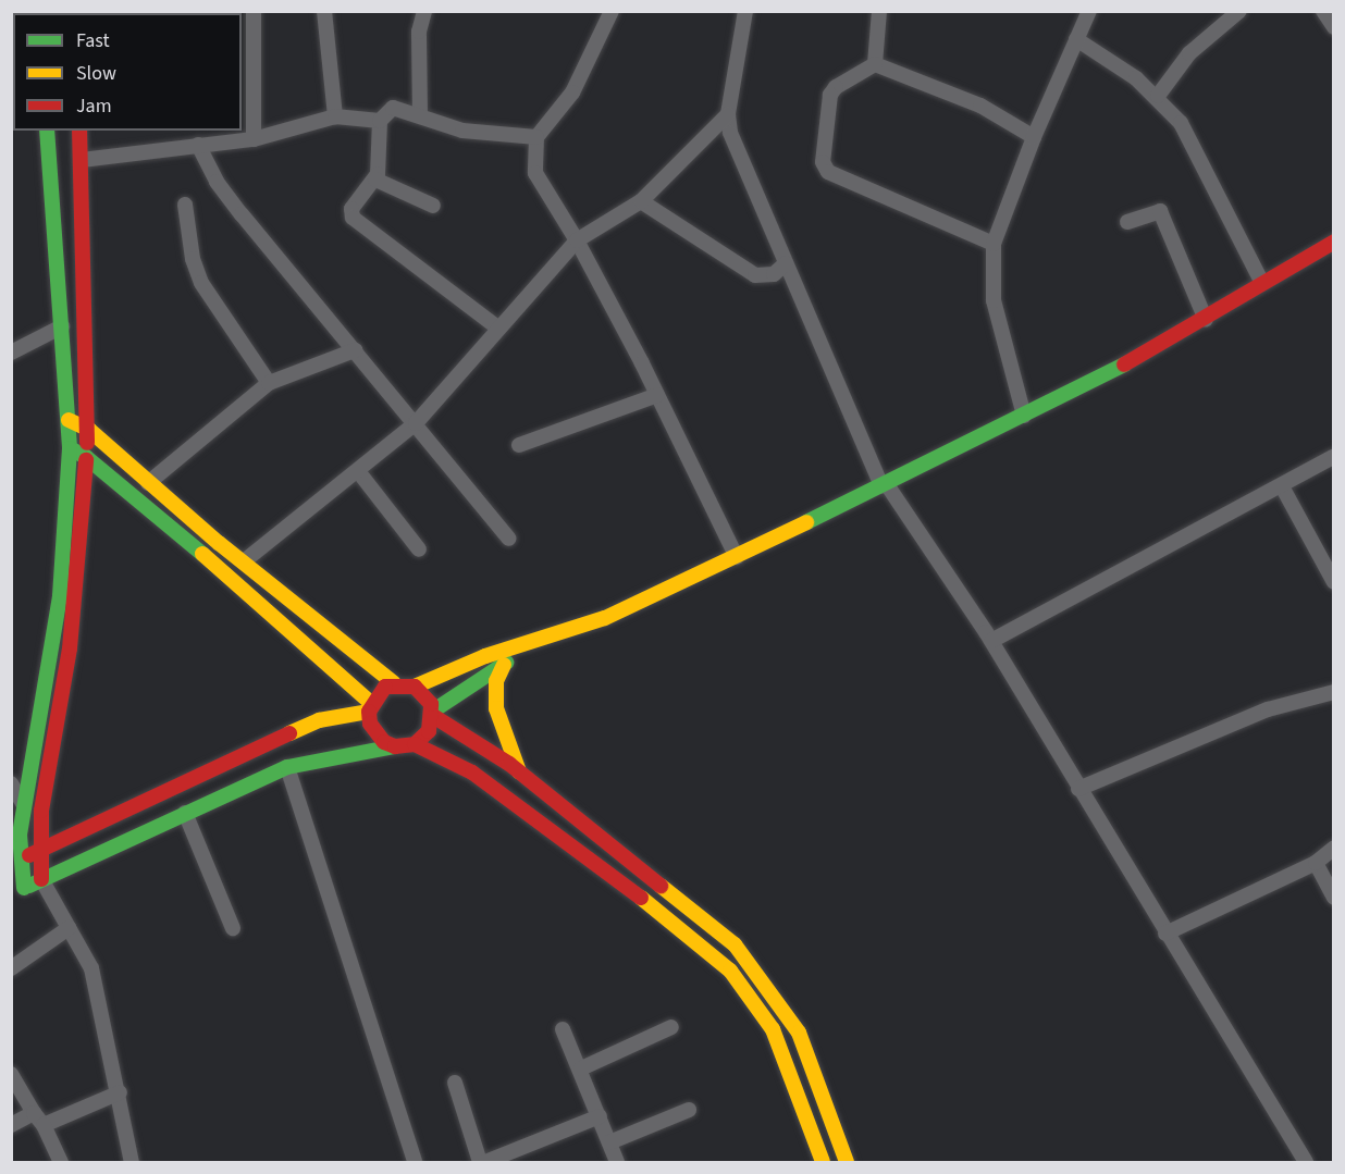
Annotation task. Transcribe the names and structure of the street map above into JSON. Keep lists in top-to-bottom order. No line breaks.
{"legend":["Fast","Slow","Jam"]}
